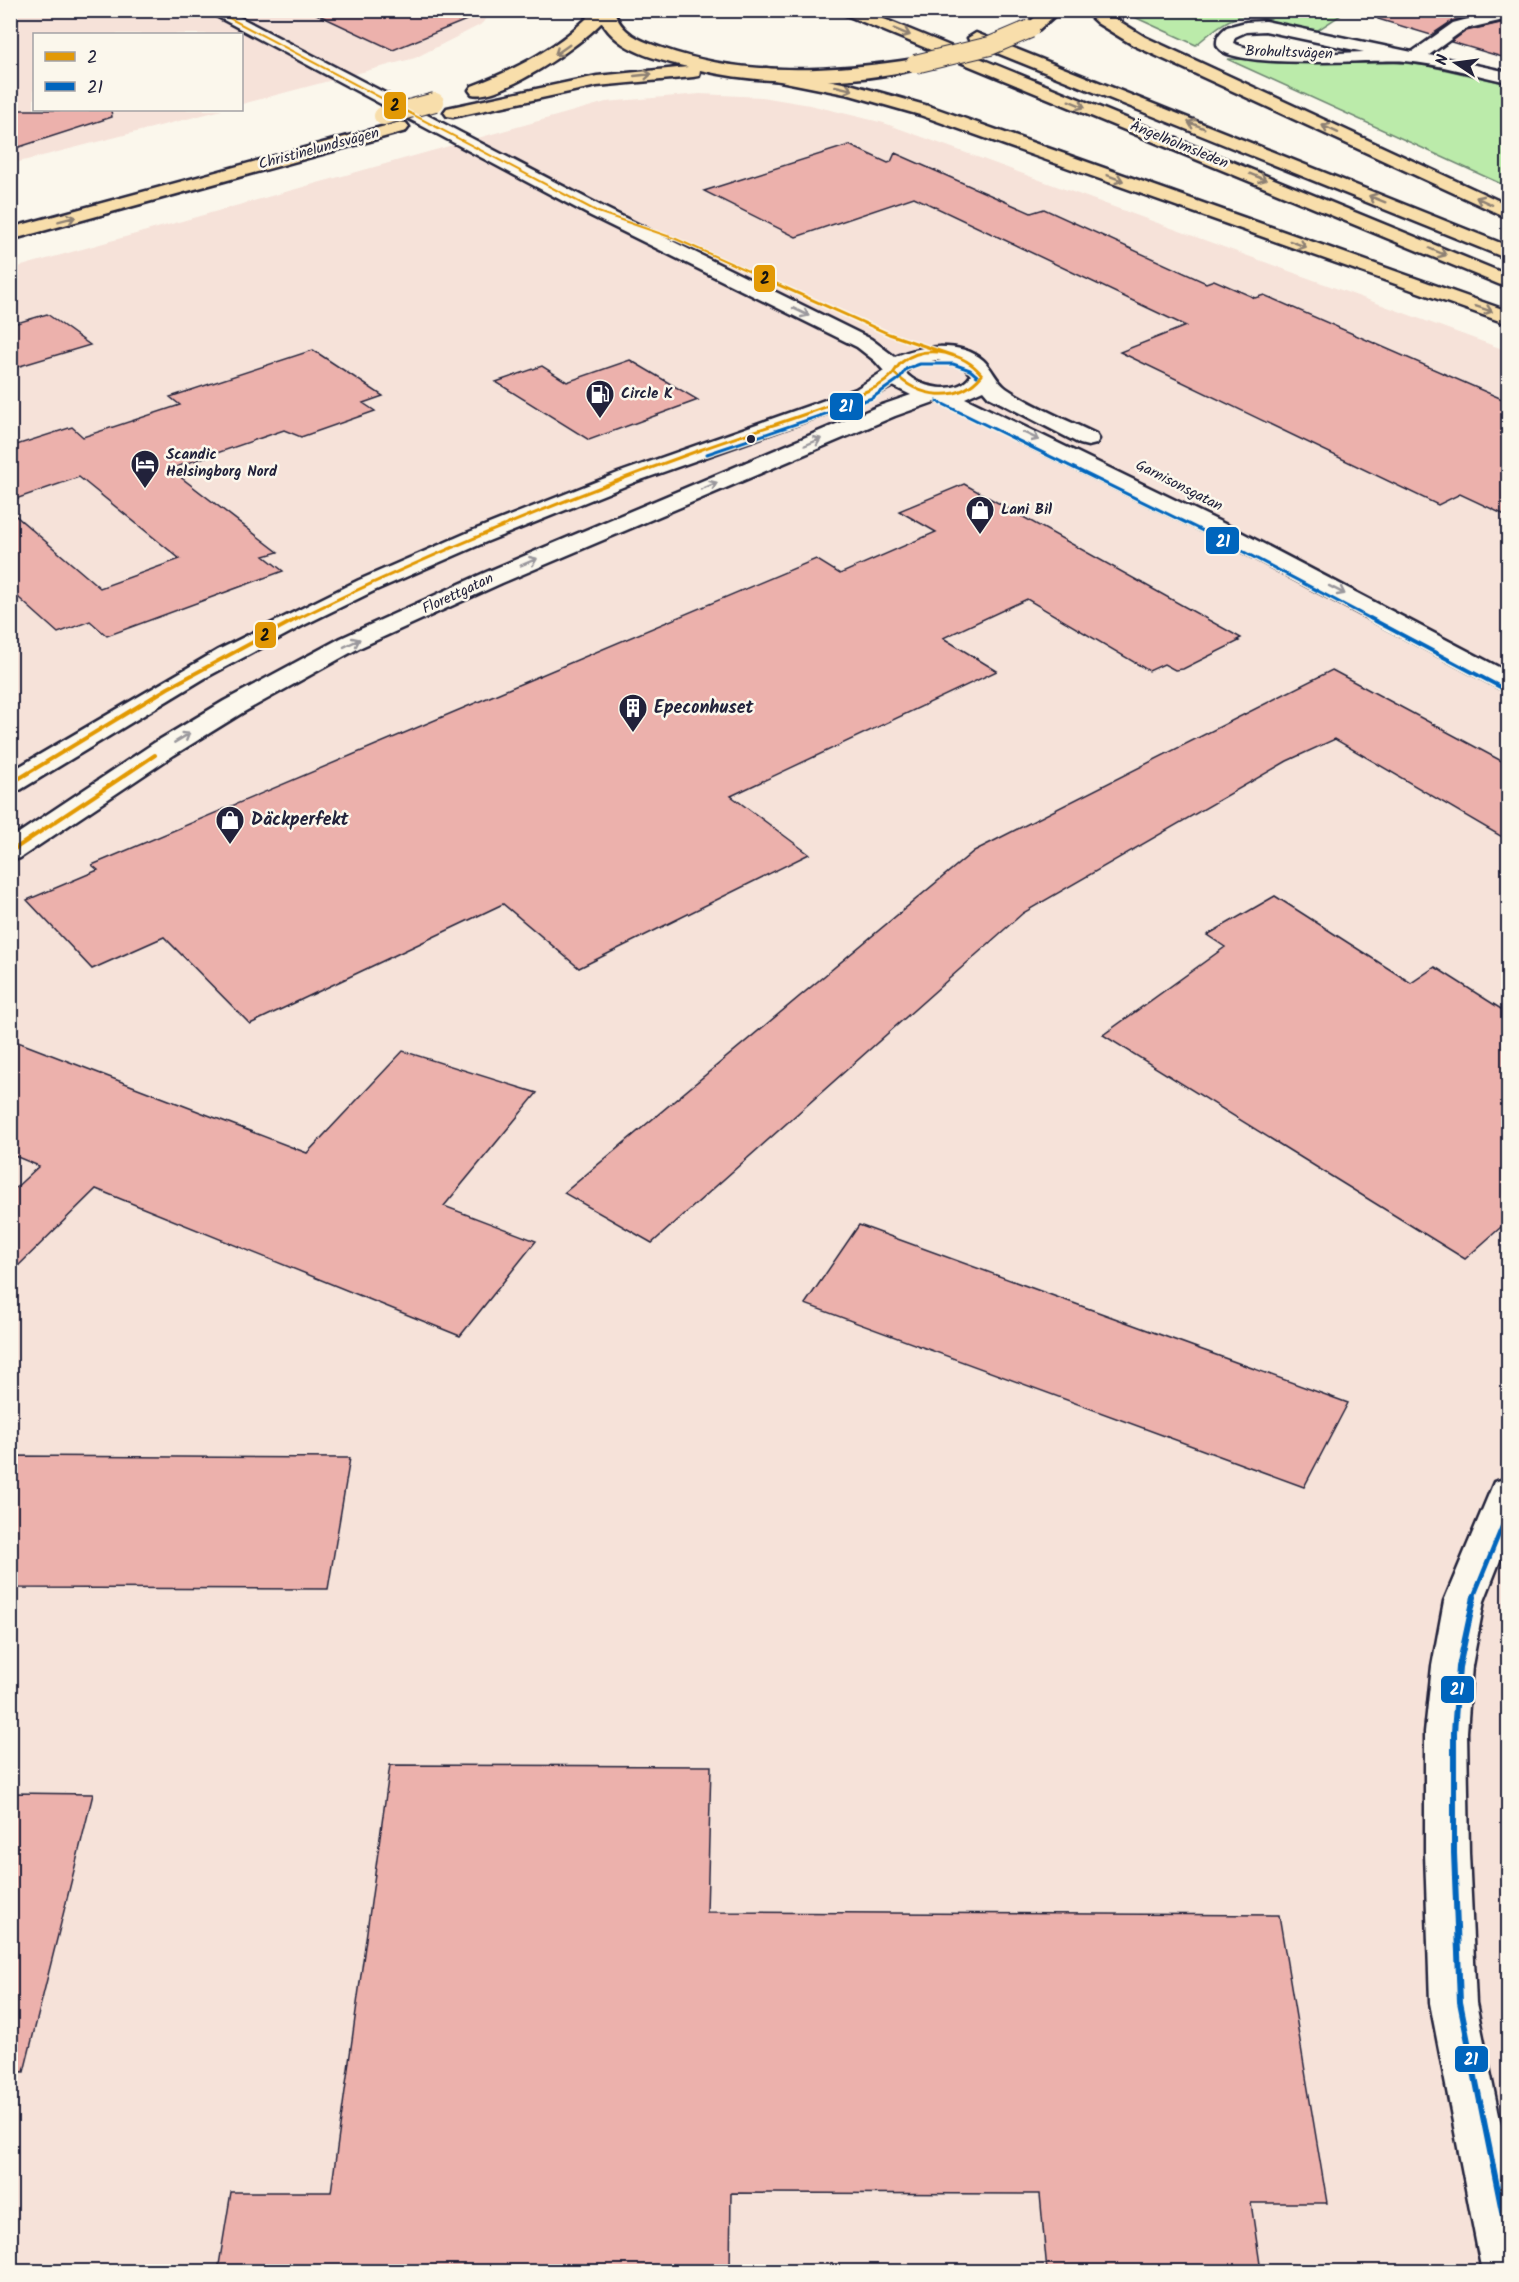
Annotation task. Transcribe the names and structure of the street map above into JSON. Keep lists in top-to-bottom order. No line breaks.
{"streets":{"main road":["Ängelholmsleden","Christinelundsvägen"],"street":["Brohultsvägen","Garnisonsgatan","Florettgatan"]},"crossings":[["Garnisonsgatan","Florettgatan"]],"places":{"fuel station":["Circle K"],"hotel":["Scandic Helsingborg Nord"],"shop":["Lani Bil","Däckperfekt"],"building":["Epeconhuset"]},"lines":["transit line 2","transit line 21"],"legend":["2","21"],"north":"left"}
